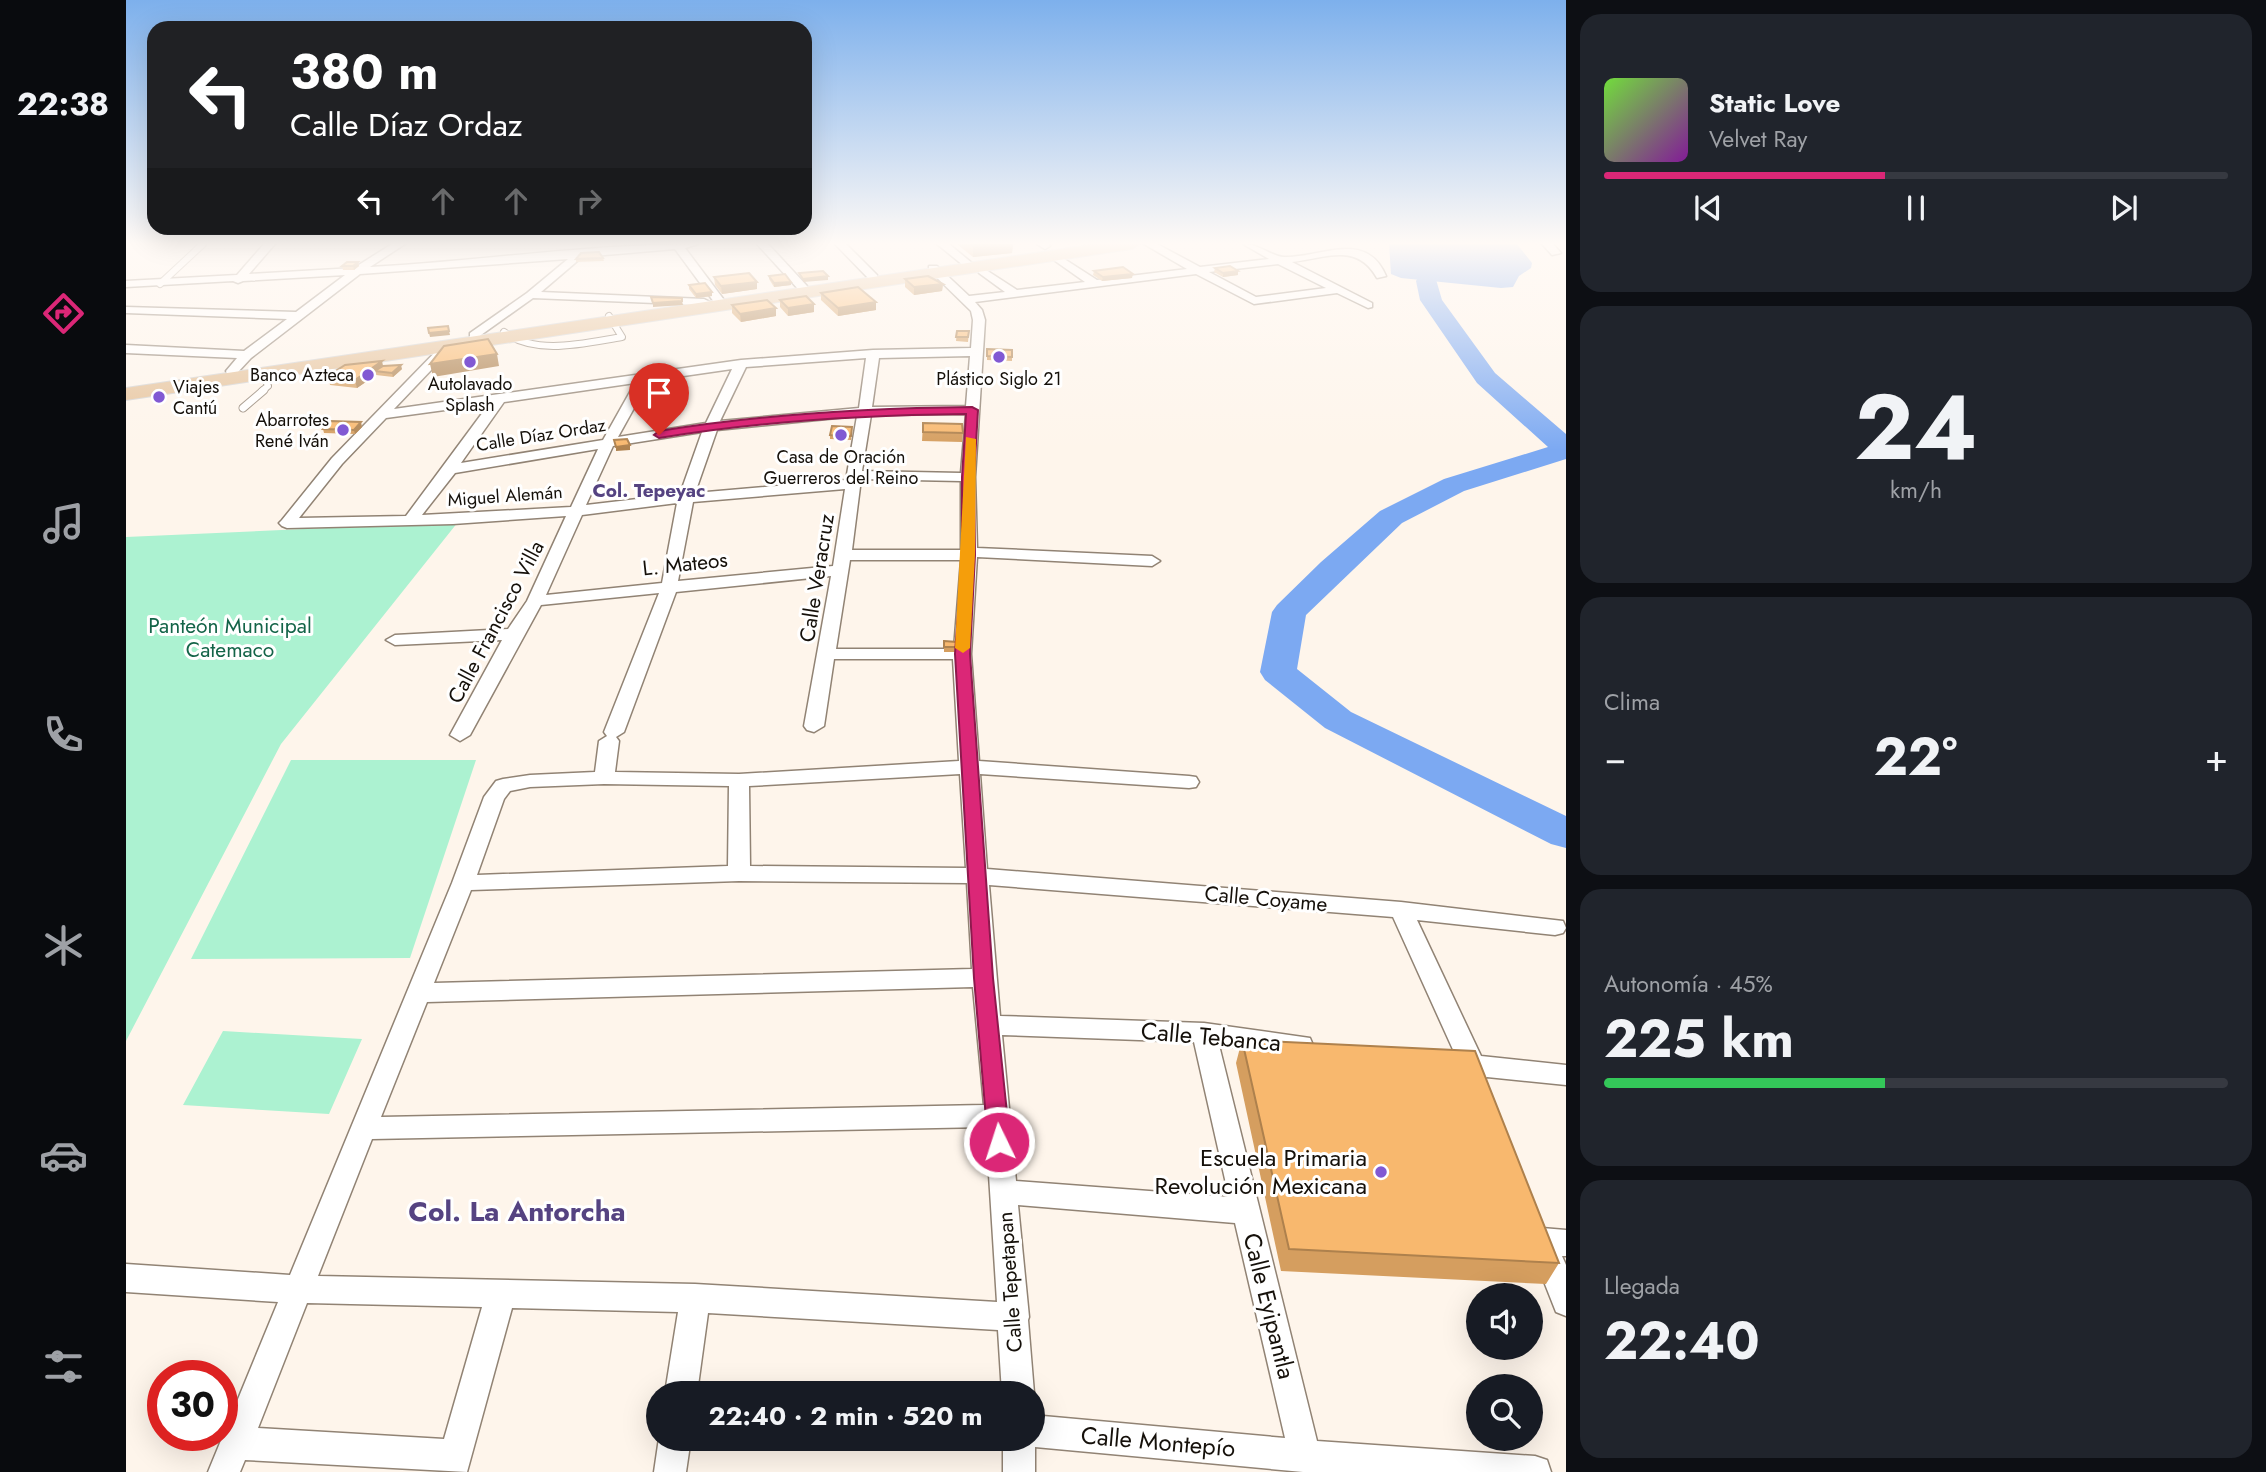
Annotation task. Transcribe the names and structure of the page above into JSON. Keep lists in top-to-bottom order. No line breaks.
{"streets":{"street":["Calle Díaz Ordaz","Miguel Alemán","L. Mateos","Calle Veracruz","Calle Francisco Villa","Calle Coyame","Calle Tebanca","Calle Tepetapan","Calle Eyipantla","Calle Montepío"]},"crossings":[["Calle Díaz Ordaz","Calle Veracruz"],["Calle Díaz Ordaz","Calle Francisco Villa"],["Calle Díaz Ordaz","Calle Tepetapan"],["Miguel Alemán","Calle Veracruz"],["Miguel Alemán","Calle Francisco Villa"],["Miguel Alemán","Calle Tepetapan"],["L. Mateos","Calle Veracruz"],["L. Mateos","Calle Francisco Villa"],["L. Mateos","Calle Tepetapan"],["Calle Coyame","Calle Tepetapan"],["Calle Tebanca","Calle Tepetapan"],["Calle Tebanca","Calle Eyipantla"],["Calle Eyipantla","Calle Montepío"]],"districts":["Col. Tepeyac","Col. La Antorcha"],"parks":["Panteón Municipal Catemaco"],"places":["Plástico Siglo 21","Autolavado Splash","Banco Azteca","Viajes Cantú","Abarrotes René Iván","Casa de Oración Guerreros del Reino","Escuela Primaria Revolución Mexicana"],"page":{"tabs":"22:38","turn":["380 m","Calle Díaz Ordaz"],"song":["Static Love","Velvet Ray"],"tile":[["24","km/h"],"Clima",["Autonomía · 45%","225 km"],["Llegada","22:40"]],"heat":["−","22°","+"],"limit":"30","trip":"22:40 · 2 min · 520 m"}}
